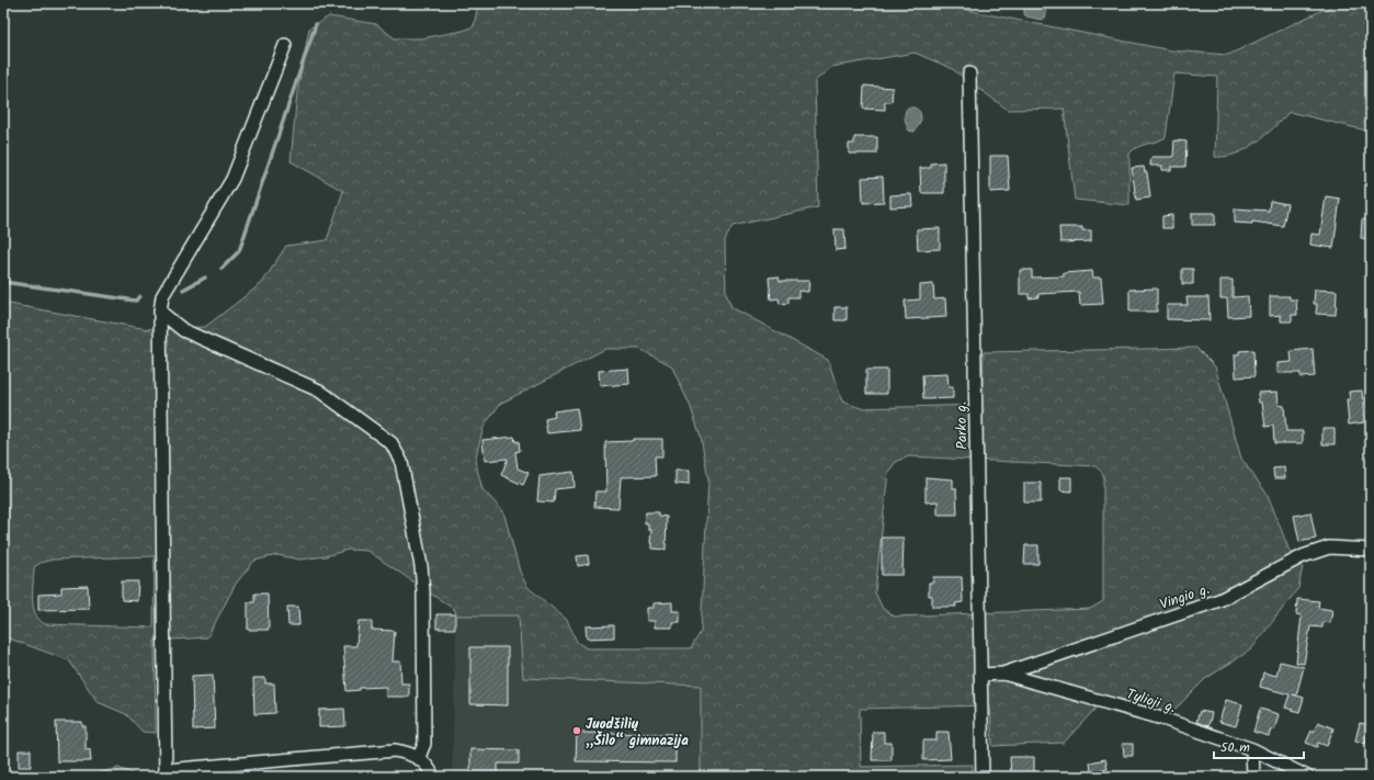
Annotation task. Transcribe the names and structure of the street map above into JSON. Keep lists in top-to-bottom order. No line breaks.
{"streets":{"street":["Parko g.","Vingio g.","Tylioji g."]},"crossings":[["Parko g.","Tylioji g."],["Vingio g.","Tylioji g."]],"places":["Juodšilių „Šilo“ gimnazija"],"scale_bar":"50 m"}
